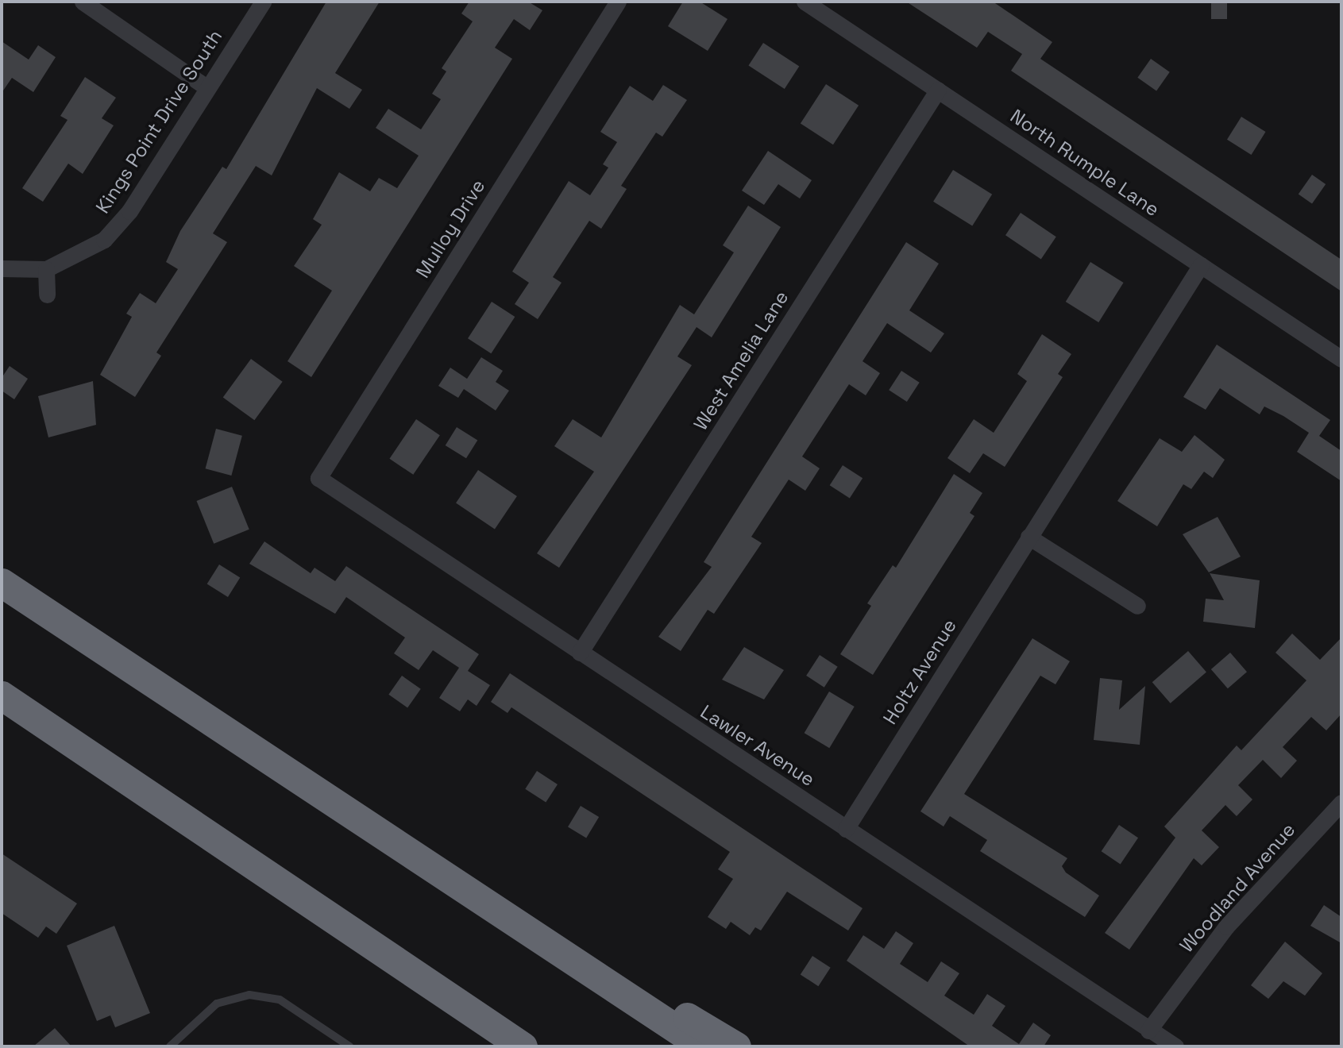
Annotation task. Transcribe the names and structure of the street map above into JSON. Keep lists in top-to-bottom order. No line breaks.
{"streets":{"street":["Kings Point Drive South","North Rumple Lane","Mulloy Drive","West Amelia Lane","Holtz Avenue","Lawler Avenue","Woodland Avenue"]},"crossings":[["North Rumple Lane","West Amelia Lane"],["North Rumple Lane","Holtz Avenue"],["Mulloy Drive","Lawler Avenue"],["West Amelia Lane","Lawler Avenue"],["Holtz Avenue","Lawler Avenue"],["Lawler Avenue","Woodland Avenue"]]}
